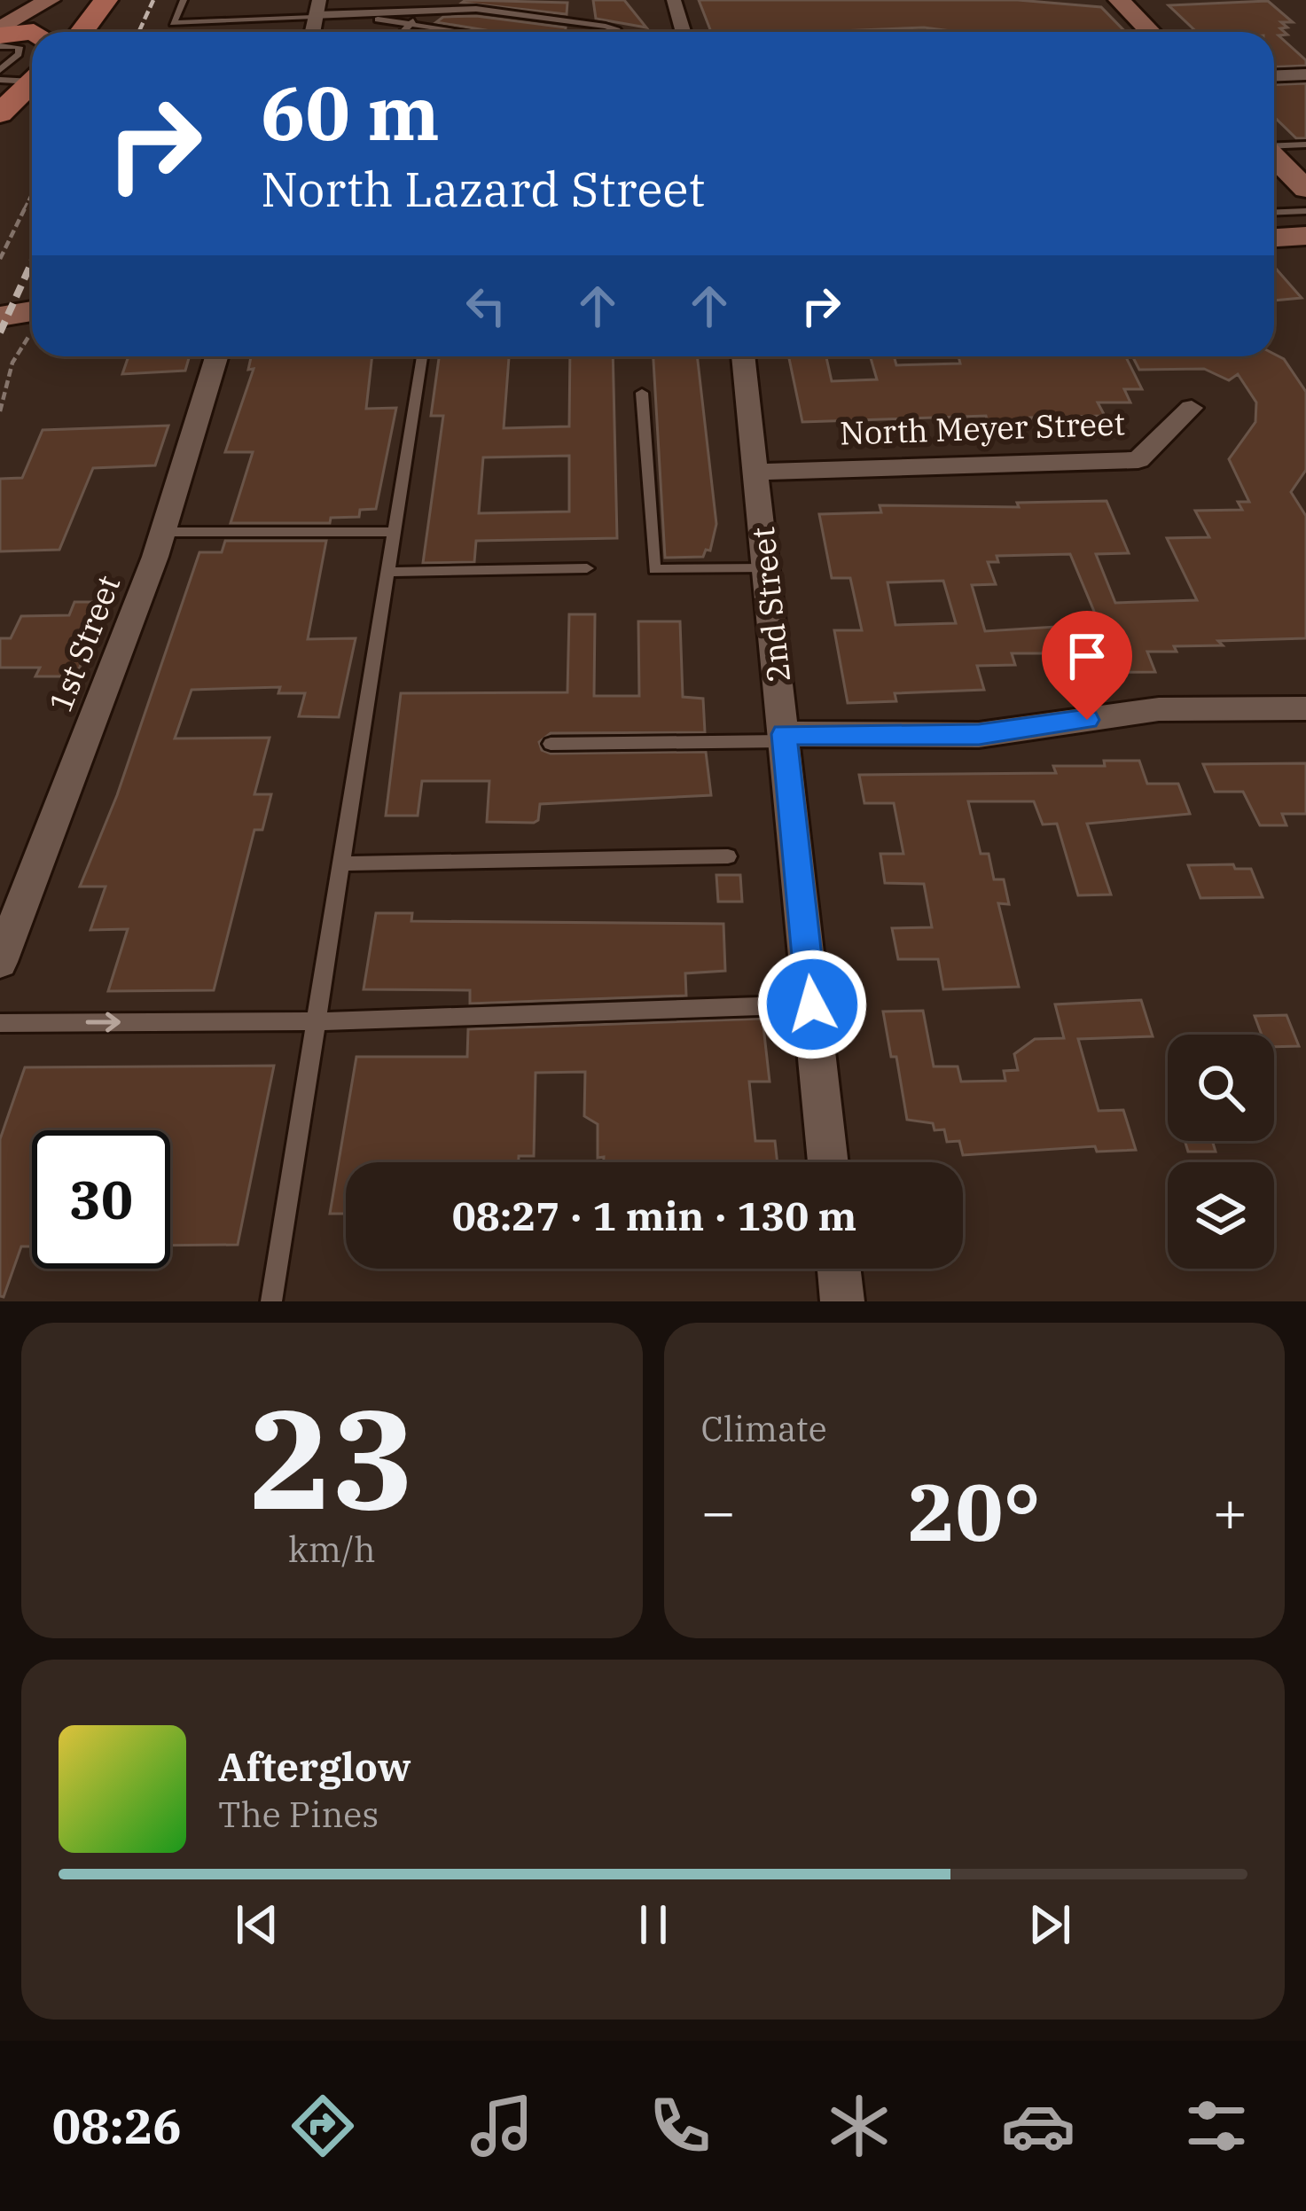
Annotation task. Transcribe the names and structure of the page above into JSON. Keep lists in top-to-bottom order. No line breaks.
{"streets":{"street":["North Meyer Street","2nd Street","1st Street"]},"crossings":[["North Meyer Street","2nd Street"]],"page":{"turn":["60 m","North Lazard Street"],"limit":"30","trip":"08:27 · 1 min · 130 m","tile":[["23","km/h"],"Climate"],"heat":["−","20°","+"],"song":["Afterglow","The Pines"],"tabs":"08:26"}}
